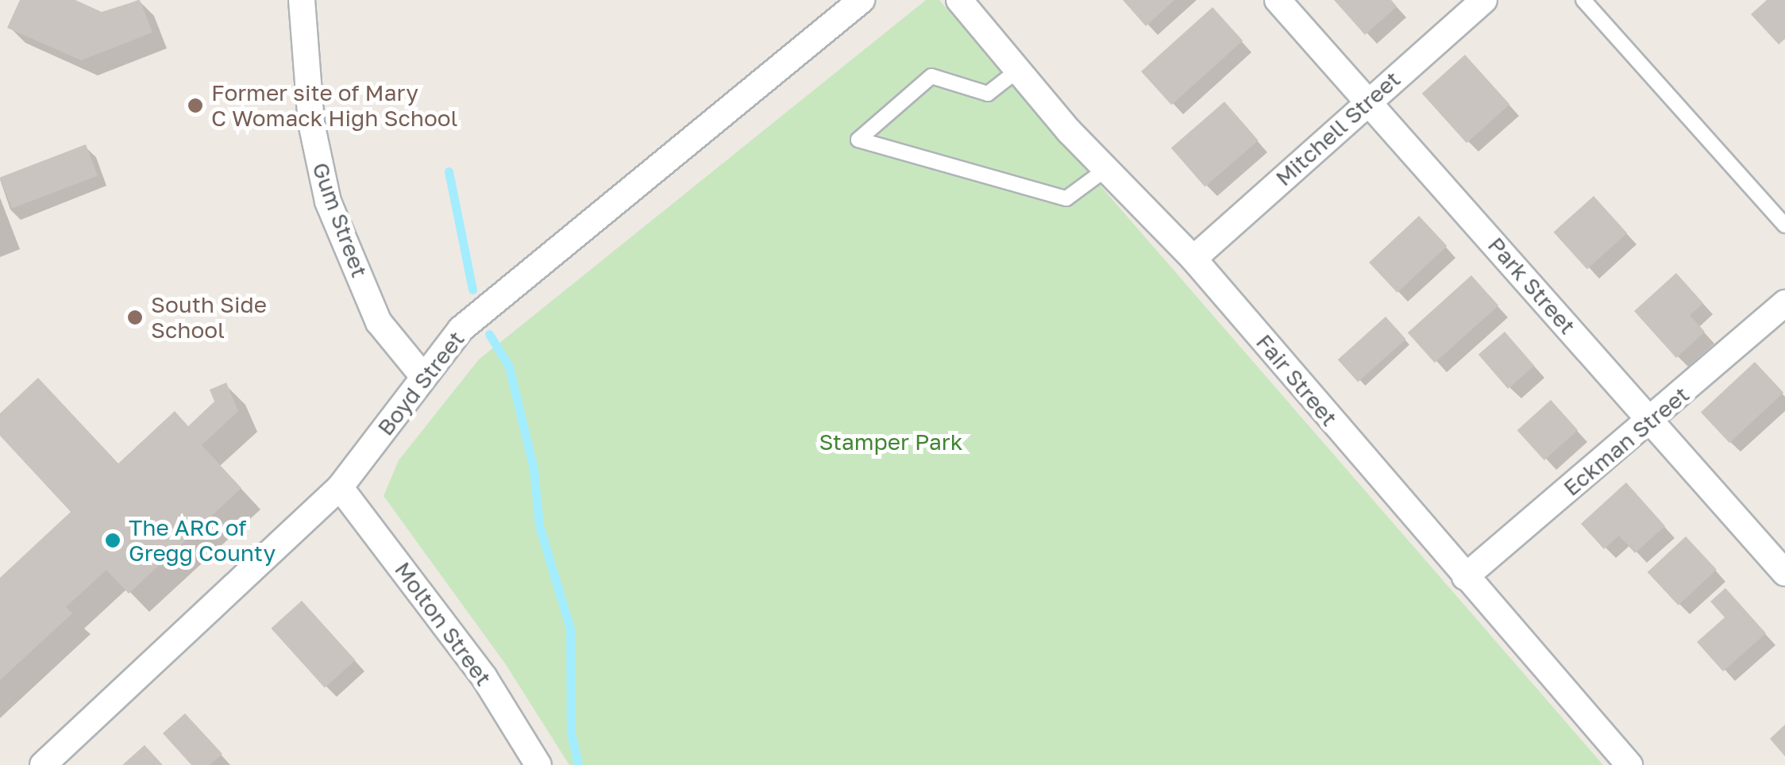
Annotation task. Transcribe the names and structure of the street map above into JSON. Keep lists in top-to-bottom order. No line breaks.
{"streets":{"street":["Mitchell Street","Gum Street","Park Street","Fair Street","Boyd Street","Eckman Street","Molton Street"]},"crossings":[["Mitchell Street","Park Street"],["Mitchell Street","Fair Street"],["Gum Street","Boyd Street"],["Park Street","Eckman Street"],["Fair Street","Eckman Street"],["Boyd Street","Molton Street"]],"parks":["Stamper Park"],"places":["Former site of Mary C Womack High School","South Side School","The ARC of Gregg County"]}
